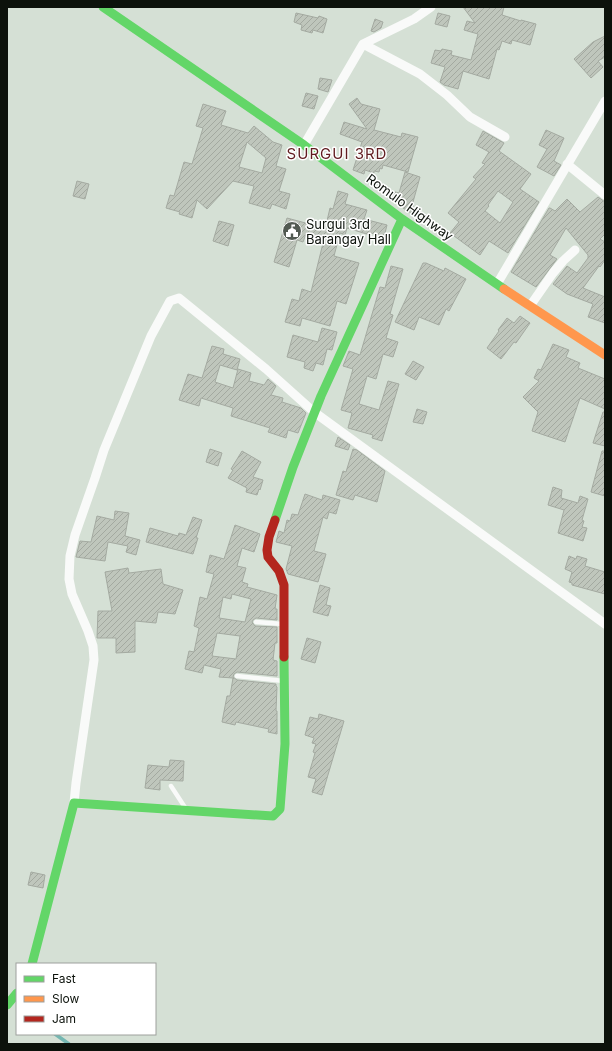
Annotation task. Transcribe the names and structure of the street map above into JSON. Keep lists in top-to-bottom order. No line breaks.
{"streets":{"main road":["Romulo Highway"]},"districts":["SURGUI 3RD"],"places":{"public building":["Surgui 3rd Barangay Hall"]},"legend":["Fast","Slow","Jam"]}
